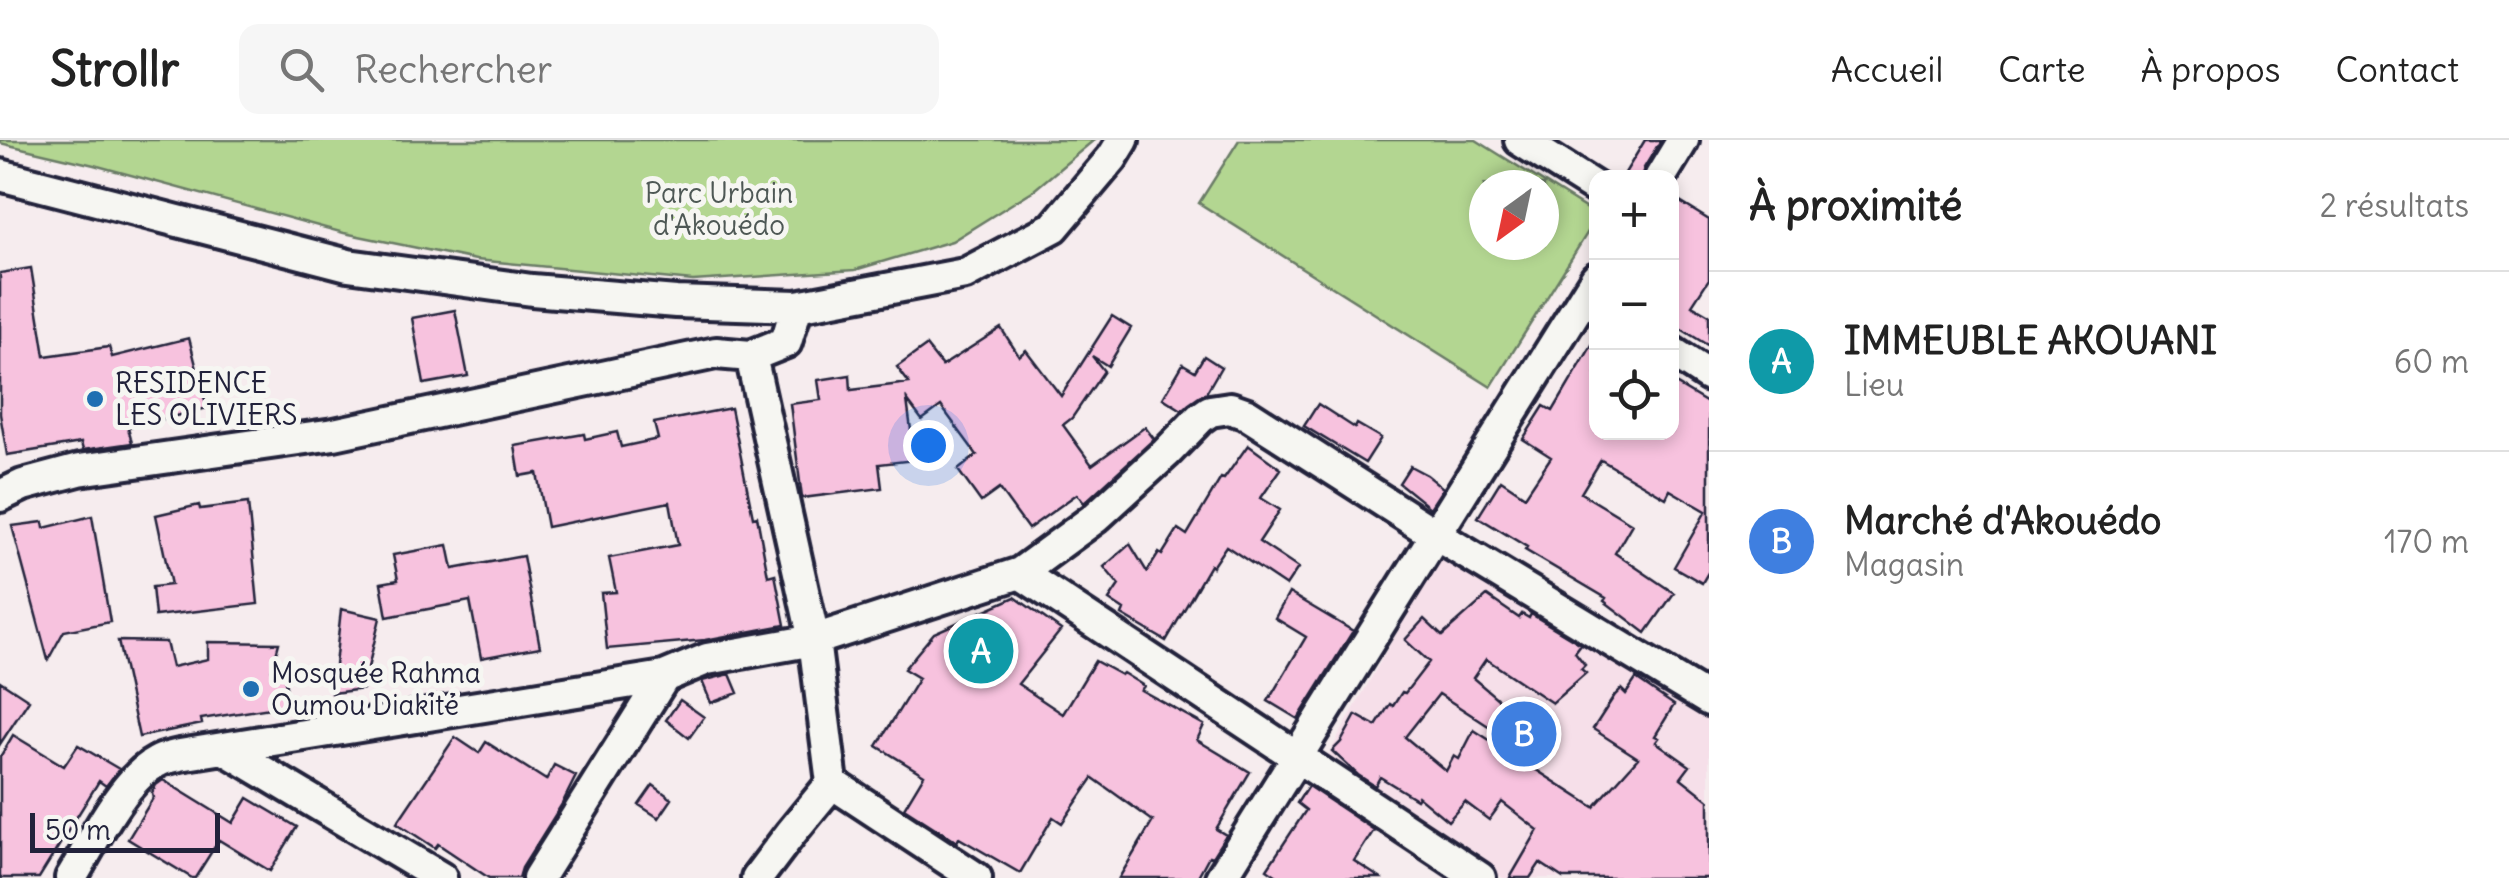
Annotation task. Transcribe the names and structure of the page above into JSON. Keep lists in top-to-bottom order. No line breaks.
{"parks":["Parc Urbain d'Akouédo"],"places":["RESIDENCE LES OLIVIERS","Mosquée Rahma Oumou Diakité"],"scale_bar":"50 m","north":"bottom left","page":{"header":"Strollr","search":"Rechercher","nav":["Accueil","Carte","À propos","Contact"],"heading":["À proximité","2 résultats"],"map_buttons":["+","−"],"list":[{"mark":"A","name":"IMMEUBLE AKOUANI","note":"Lieu","value":"60 m"},{"mark":"B","name":"Marché d'Akouédo","note":"Magasin","value":"170 m"}],"pins":["A","B"],"scale":"50 m"}}
